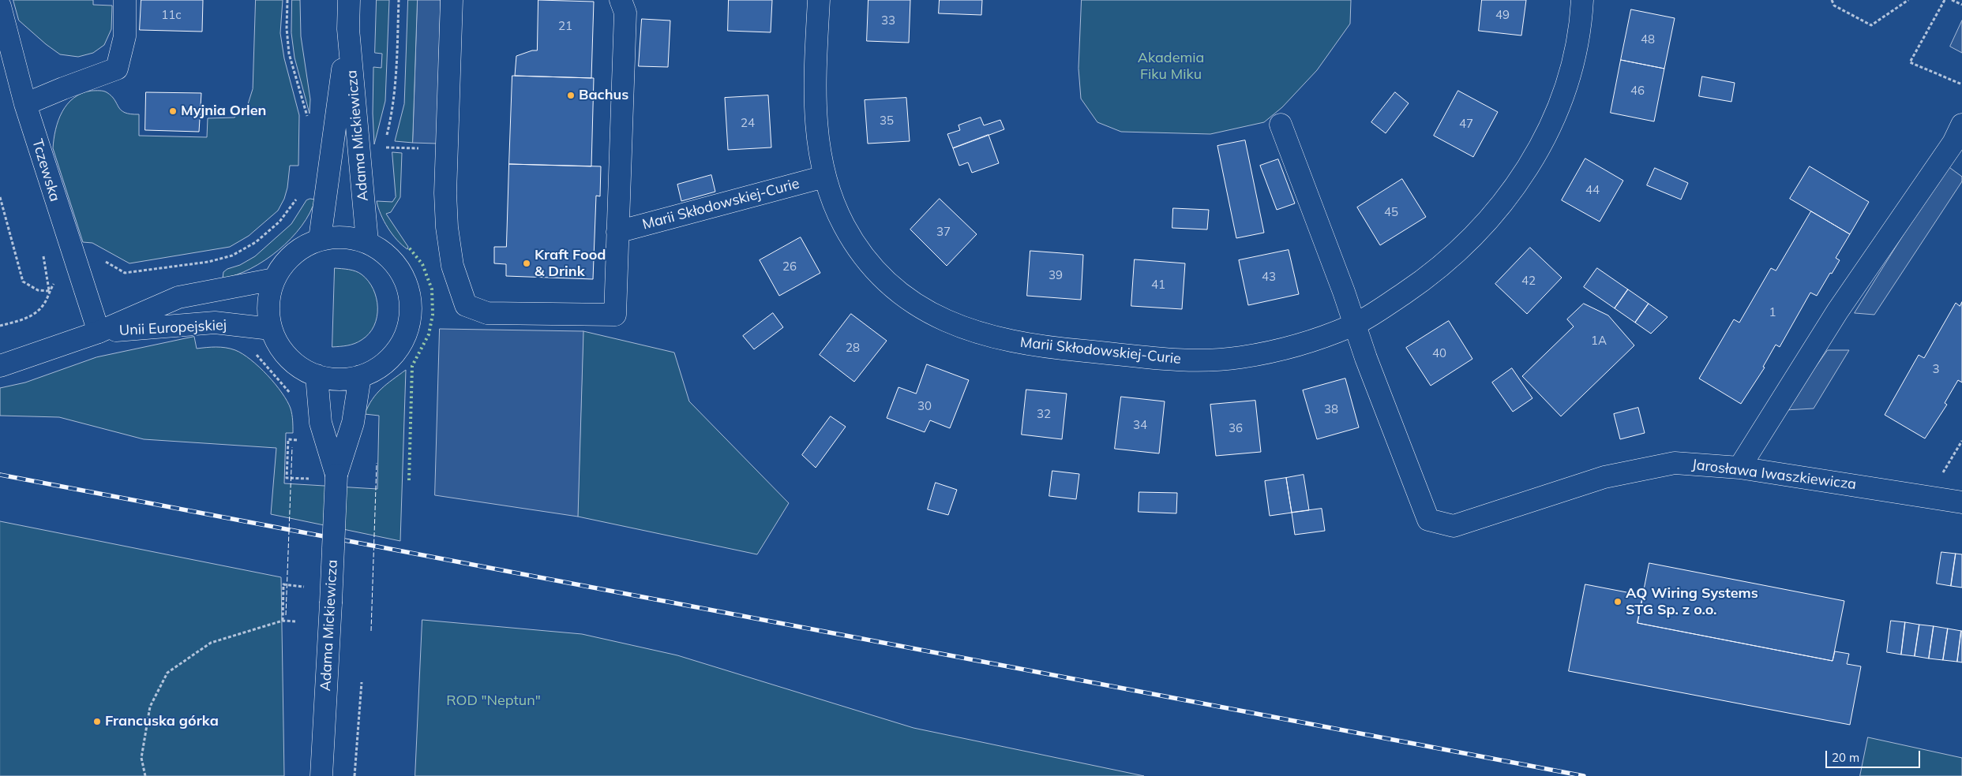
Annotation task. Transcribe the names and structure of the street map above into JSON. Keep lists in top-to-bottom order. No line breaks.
{"streets":{"street":["Adama Mickiewicza","Tczewska","Marii Skłodowskiej-Curie","Unii Europejskiej","Jarosława Iwaszkiewicza"]},"crossings":[["Tczewska","Unii Europejskiej"],["Marii Skłodowskiej-Curie","Jarosława Iwaszkiewicza"]],"parks":["Akademia Fiku Miku","ROD \"Neptun\""],"places":["Bachus","Myjnia Orlen","Kraft Food & Drink","AQ Wiring Systems STG Sp. z o.o.","Francuska górka"],"house_numbers":["11c","49","33","21","48","46","35","24","47","44","45","37","26","39","43","42","41","1","1A","28","40","3","30","38","32","34","36"],"scale_bar":"20 m"}
